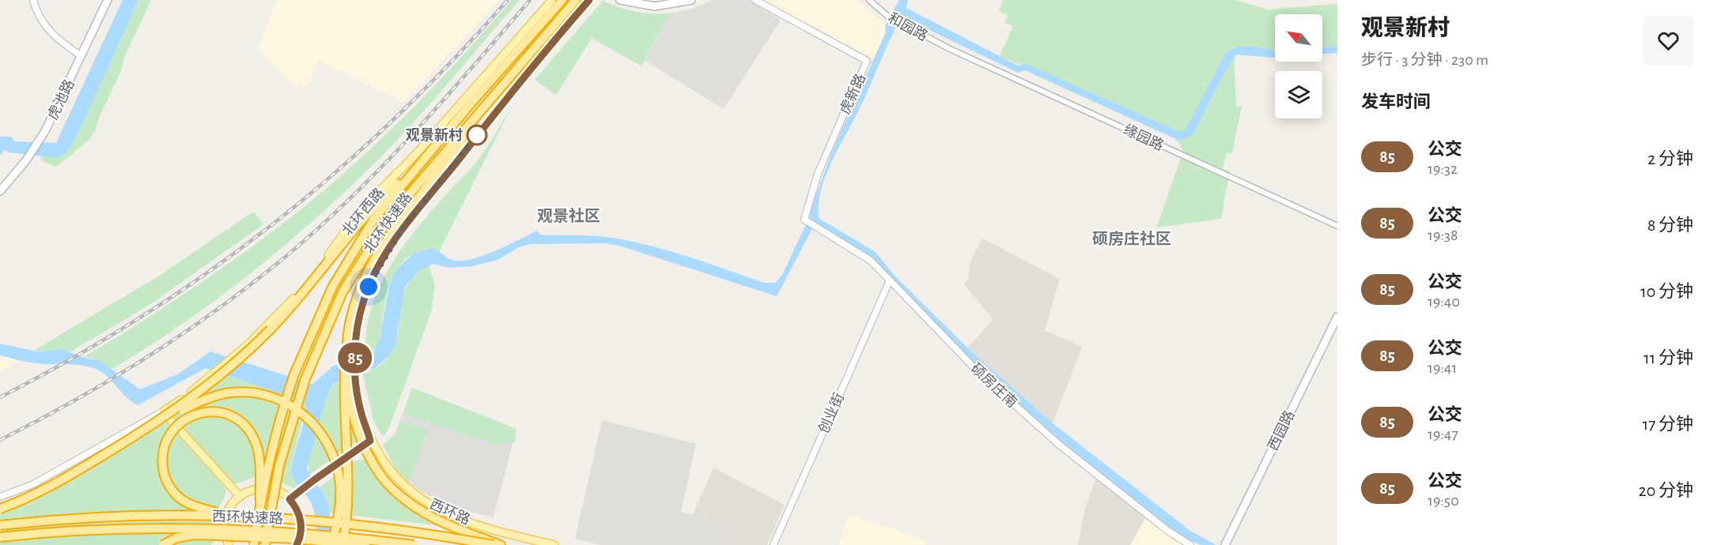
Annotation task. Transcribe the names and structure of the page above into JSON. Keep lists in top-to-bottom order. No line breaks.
{"streets":{"highway":["北环快速路","西环快速路"],"main road":["虎池路","北环西路","西园路","西环路"],"street":["和园路","虎新路","缘园路","硕房庄南","创业街"]},"crossings":[["和园路","缘园路"],["虎新路","硕房庄南"],["硕房庄南","创业街"]],"districts":["观景社区","硕房庄社区"],"places":["观景新村"],"lines":["bus line 85"],"north":"top left","page":{"on_map":"85","heading":[["观景新村","步行 · 3 分钟 · 230 m"],"发车时间"],"list":[{"mark":"85","name":"公交","note":"19:32","value":"2 分钟"},{"mark":"85","name":"公交","note":"19:38","value":"8 分钟"},{"mark":"85","name":"公交","note":"19:40","value":"10 分钟"},{"mark":"85","name":"公交","note":"19:41","value":"11 分钟"},{"mark":"85","name":"公交","note":"19:47","value":"17 分钟"},{"mark":"85","name":"公交","note":"19:50","value":"20 分钟"}]}}
